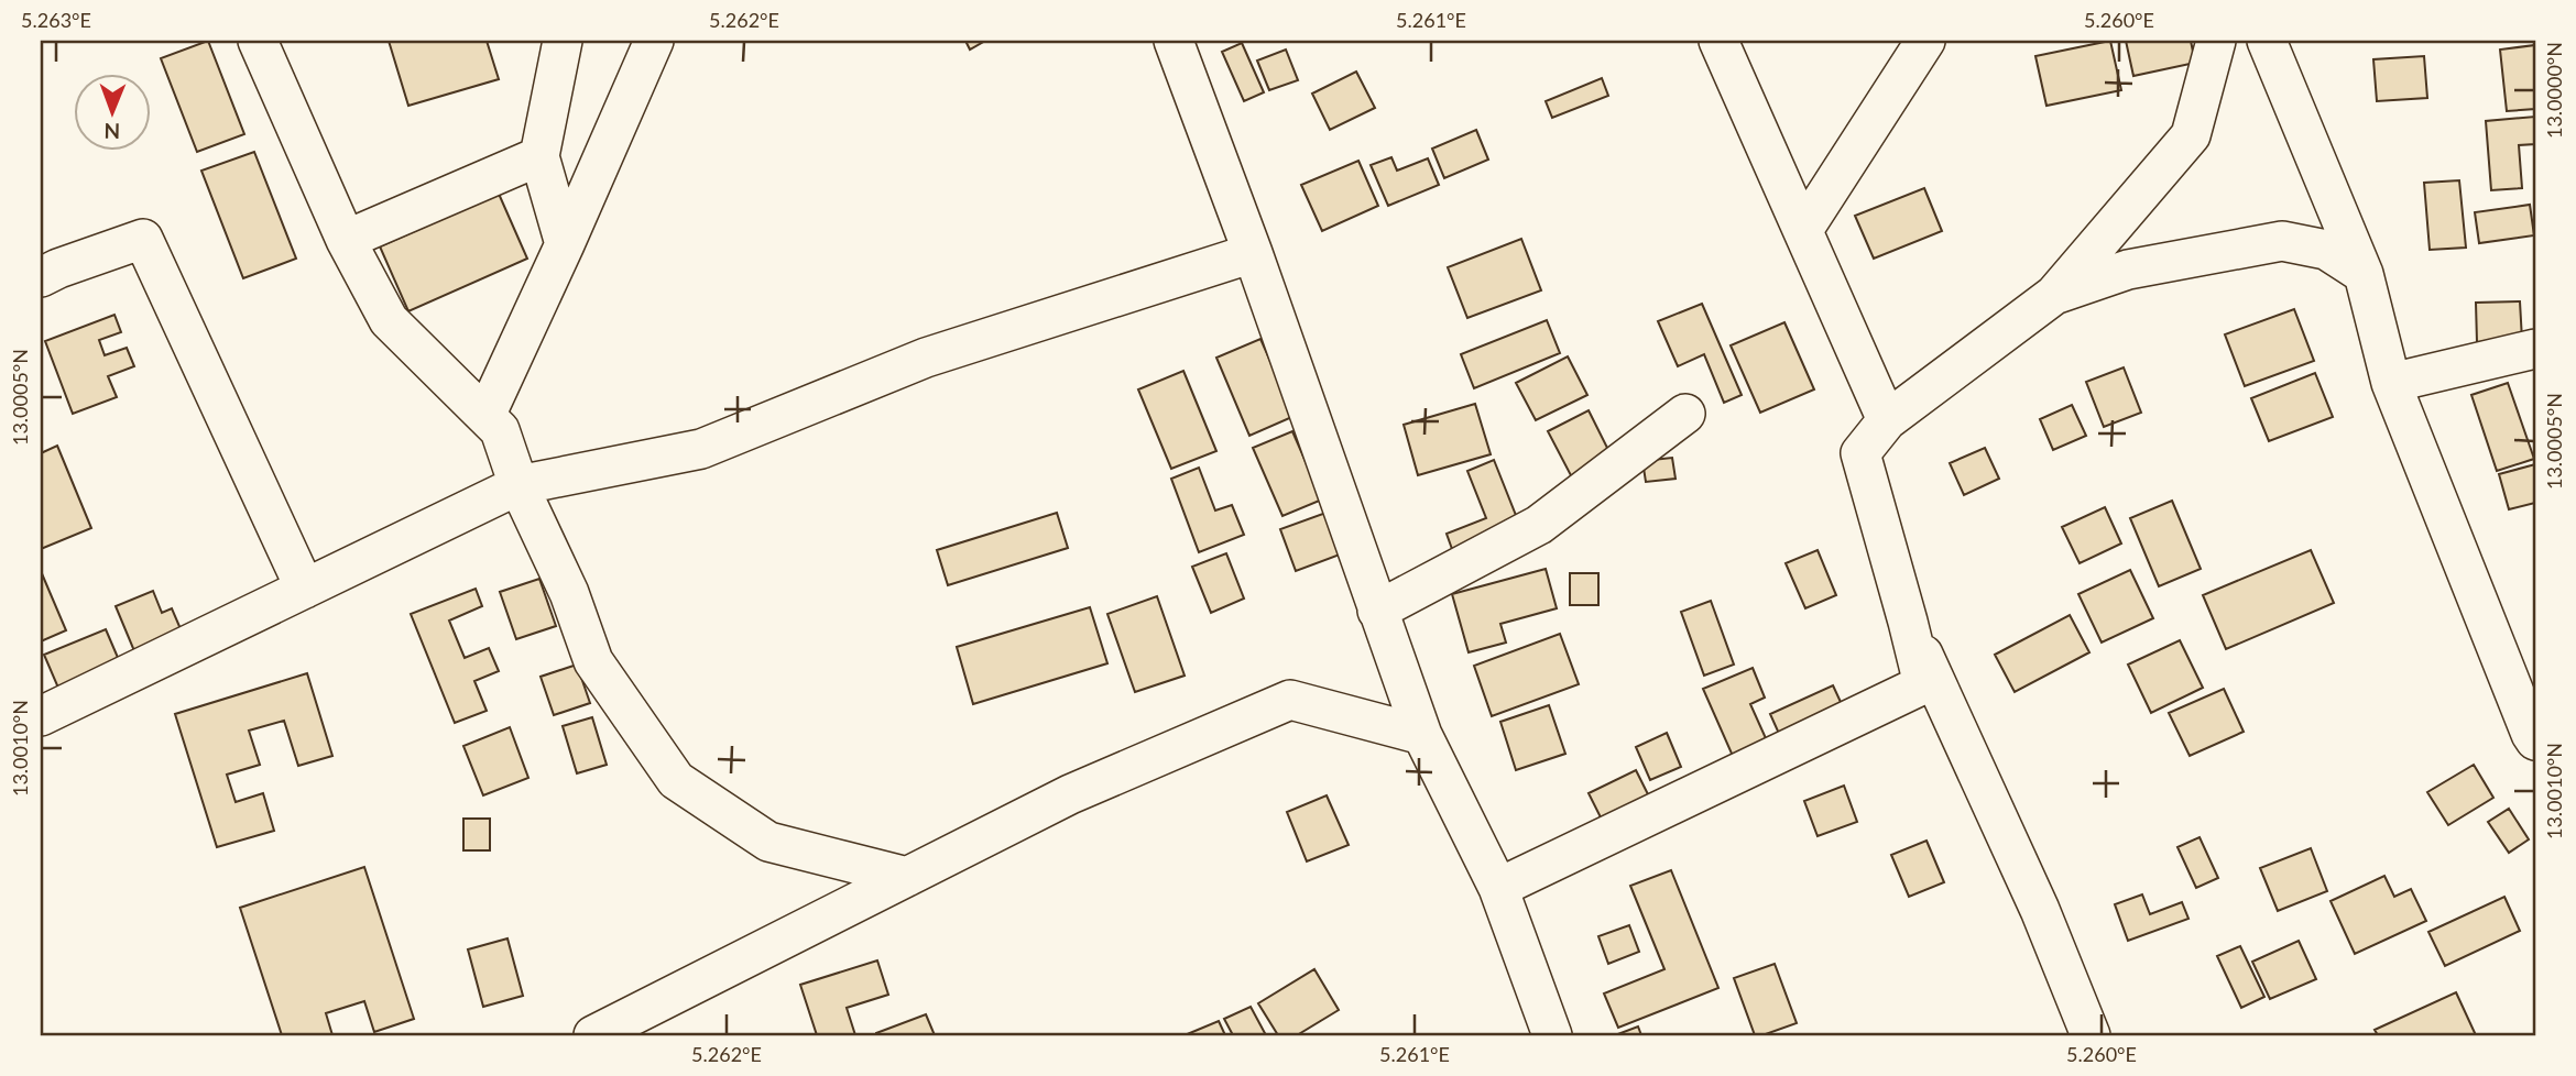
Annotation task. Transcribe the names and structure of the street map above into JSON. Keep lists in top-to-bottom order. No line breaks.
{"north":"bottom","coordinates":["5.263°E","5.262°E","5.261°E","5.260°E","13.0000°N","13.0005°N","13.0010°N"]}
